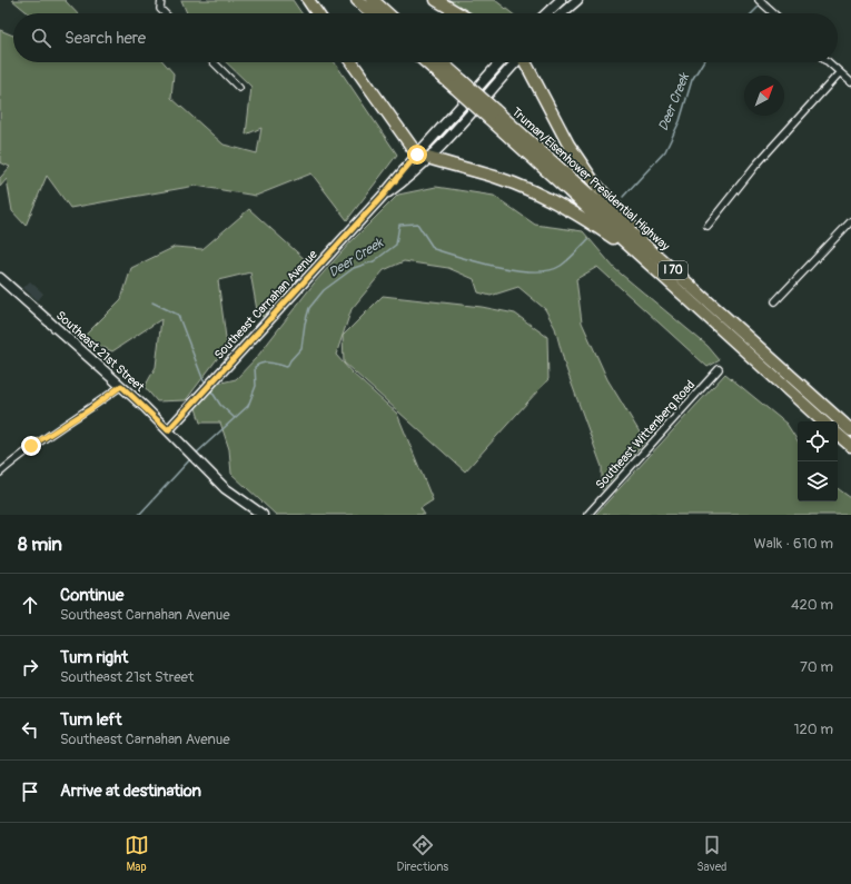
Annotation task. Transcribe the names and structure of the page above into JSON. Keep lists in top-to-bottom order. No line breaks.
{"streets":{"highway":["Truman/Eisenhower Presidential Highway","I 70"],"street":["Southeast Carnahan Avenue","Southeast 21st Street","Southeast Wittenberg Road"]},"crossings":[["Southeast Carnahan Avenue","Southeast 21st Street"]],"water":["Deer Creek"],"north":"top right","page":{"search":"Search here","heading":["8 min","Walk · 610 m"],"list":[["Continue","Southeast Carnahan Avenue","420 m"],["Turn right","Southeast 21st Street","70 m"],["Turn left","Southeast Carnahan Avenue","120 m"],"Arrive at destination"],"nav":["Map","Directions","Saved"]}}
